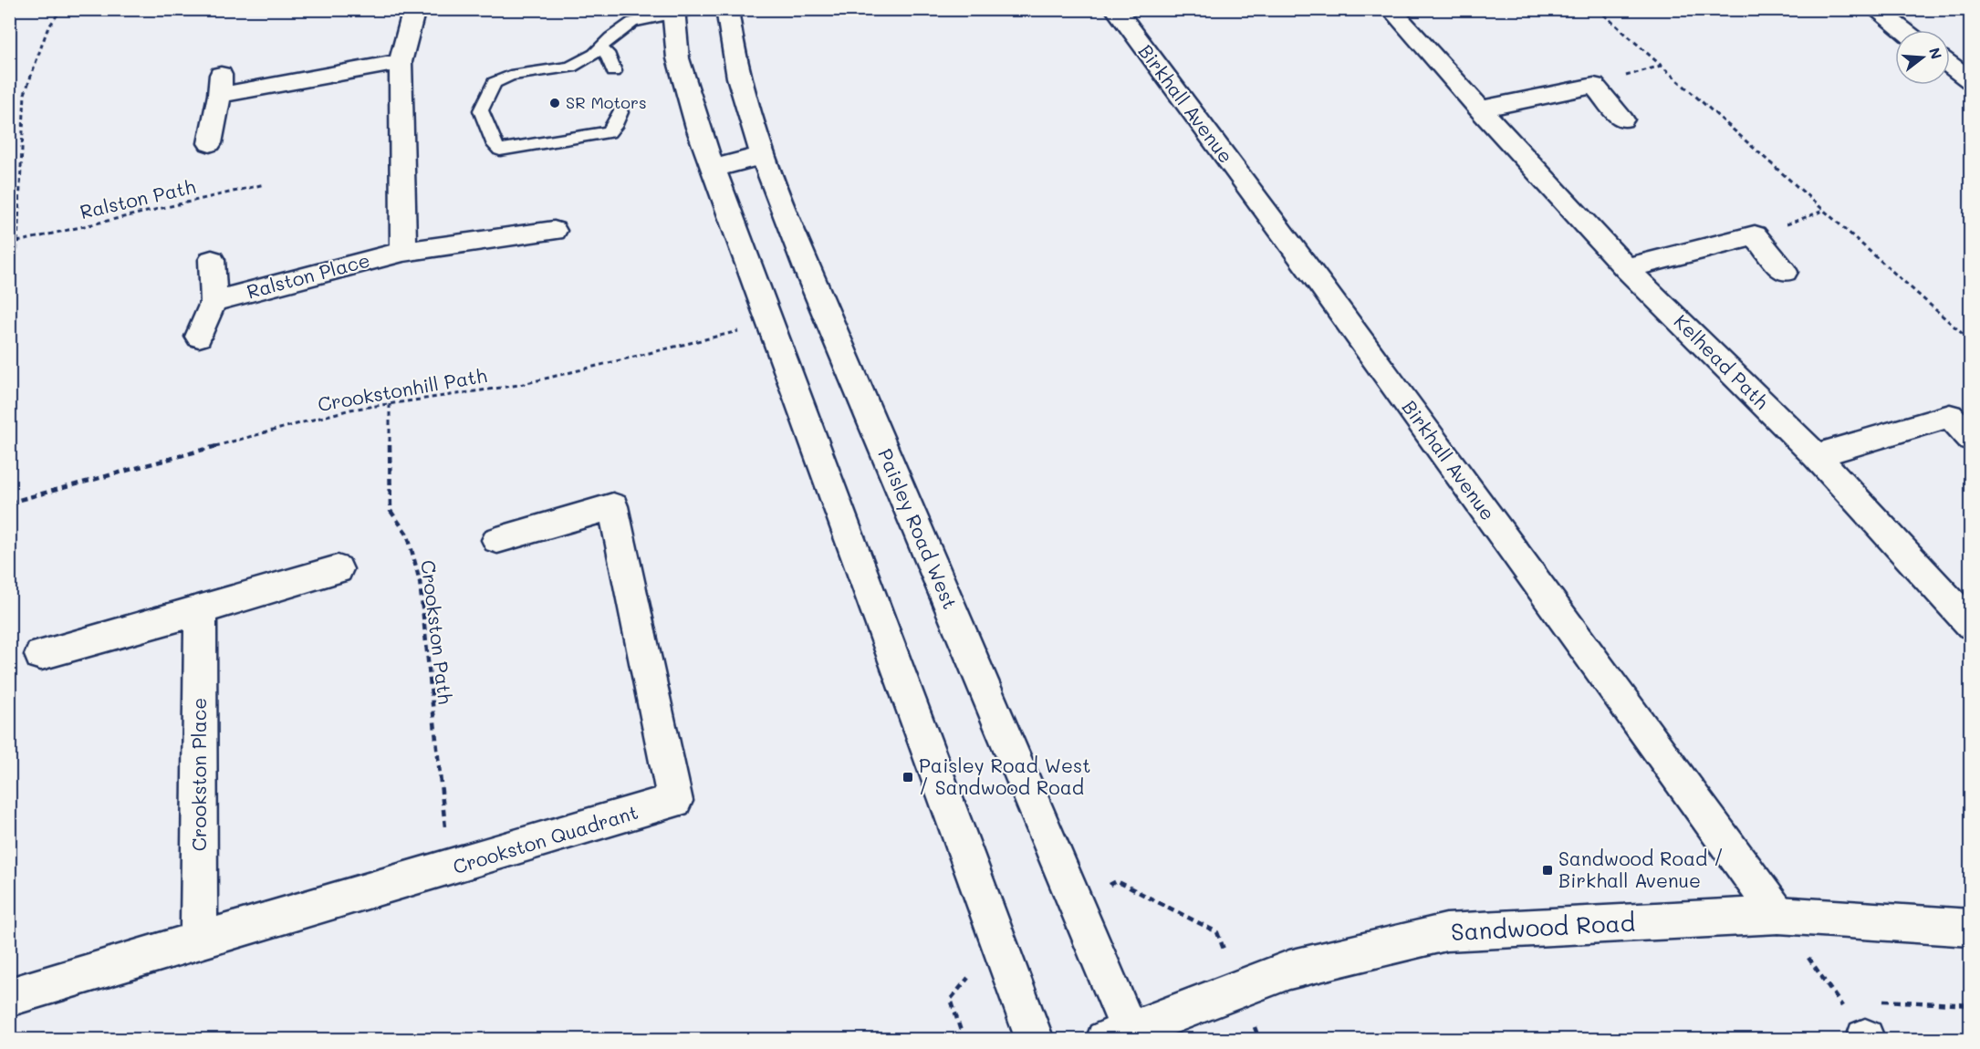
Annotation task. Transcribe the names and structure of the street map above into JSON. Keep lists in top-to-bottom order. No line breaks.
{"streets":{"street":["Birkhall Avenue","Ralston Place","Kelhead Path","Paisley Road West","Crookston Place","Crookston Quadrant","Sandwood Road"],"path":["Ralston Path","Crookstonhill Path","Crookston Path"]},"crossings":[["Birkhall Avenue","Sandwood Road"],["Crookstonhill Path","Crookston Path"],["Paisley Road West","Sandwood Road"],["Crookston Path","Crookston Quadrant"],["Crookston Place","Crookston Quadrant"]],"places":{"other":["SR Motors"],"transit":["Paisley Road West / Sandwood Road","Sandwood Road / Birkhall Avenue"]},"north":"right"}
